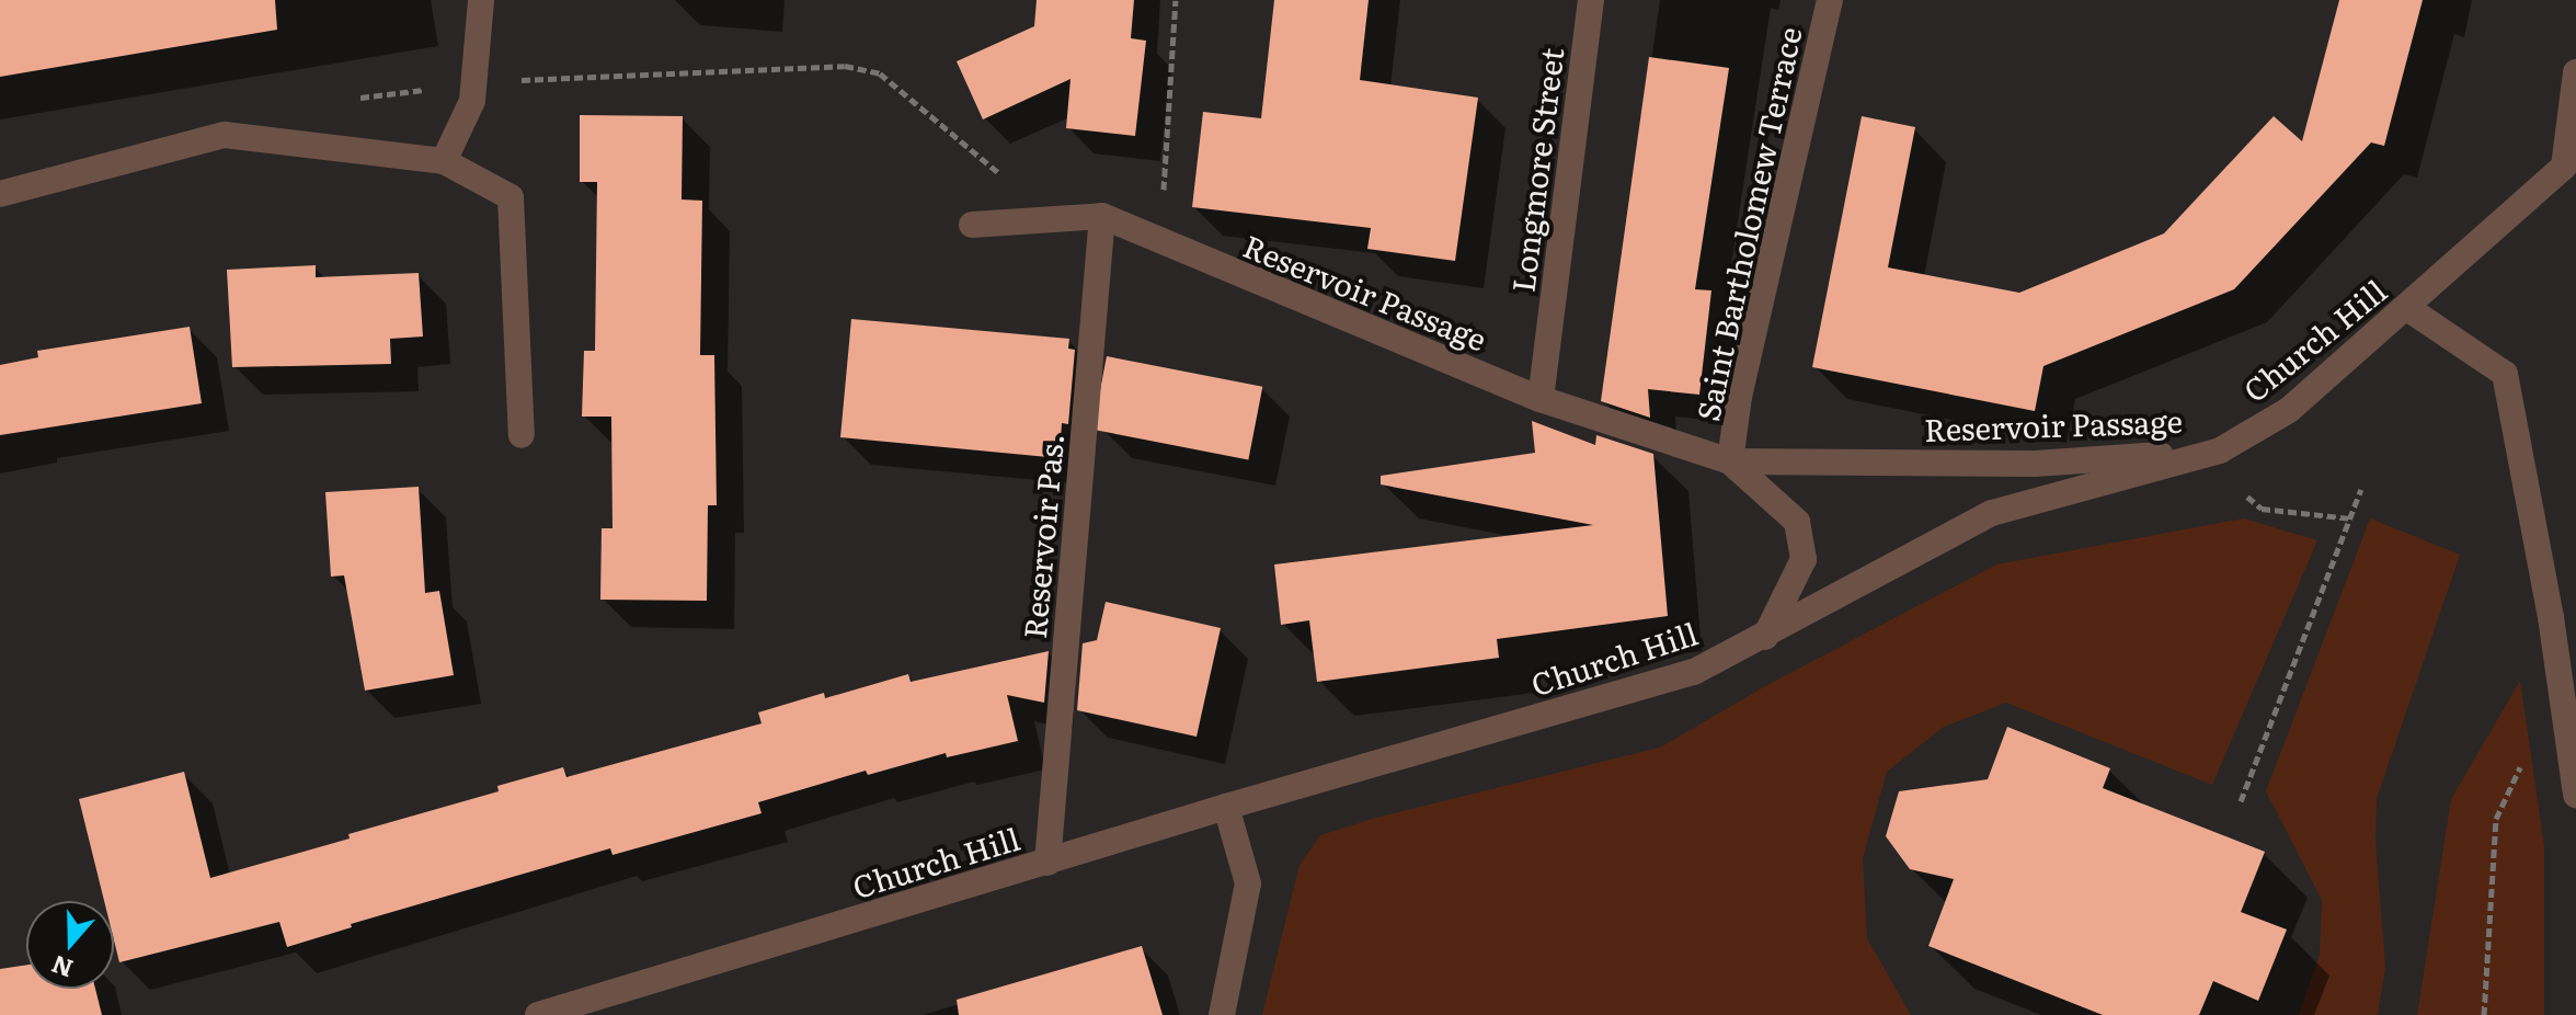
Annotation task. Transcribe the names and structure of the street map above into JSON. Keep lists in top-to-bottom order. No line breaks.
{"streets":{"street":["Longmore Street","Saint Bartholomew Terrace","Reservoir Passage","Church Hill","Reservoir Pas."]},"crossings":[["Longmore Street","Reservoir Passage"],["Saint Bartholomew Terrace","Reservoir Passage"],["Reservoir Passage","Church Hill"],["Reservoir Passage","Reservoir Pas."],["Church Hill","Reservoir Pas."]],"north":"bottom"}
